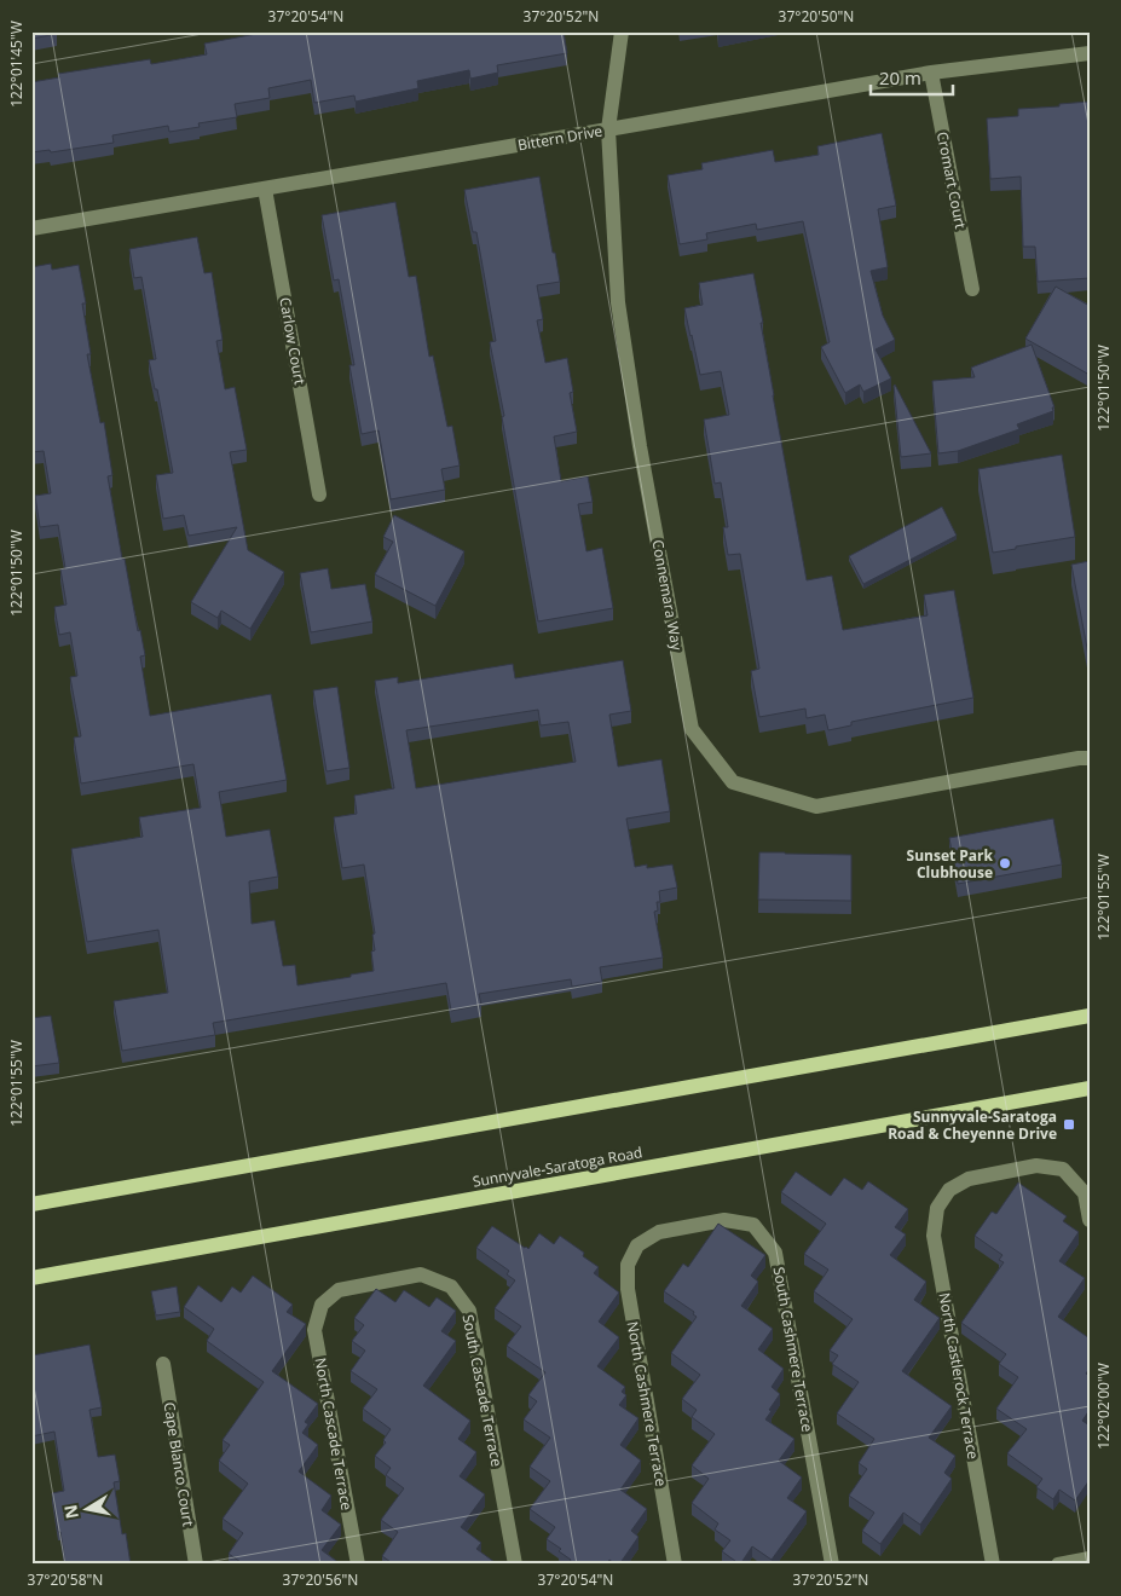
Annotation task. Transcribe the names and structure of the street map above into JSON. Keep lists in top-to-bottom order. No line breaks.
{"streets":{"main road":["Sunnyvale-Saratoga Road"],"street":["Bittern Drive","Cromart Court","Carlow Court","Connemara Way","South Cashmere Terrace","North Castlerock Terrace","South Cascade Terrace","North Cashmere Terrace","North Cascade Terrace","Cape Blanco Court"]},"crossings":[["Bittern Drive","Cromart Court"],["Bittern Drive","Carlow Court"],["Bittern Drive","Connemara Way"],["South Cashmere Terrace","North Cashmere Terrace"],["South Cascade Terrace","North Cascade Terrace"]],"places":{"other":["Sunset Park Clubhouse"],"transit":["Sunnyvale-Saratoga Road & Cheyenne Drive"]},"scale_bar":"20 m","north":"left","coordinates":["37°20'54\"N","37°20'52\"N","37°20'50\"N","122°01'45\"W","122°01'50\"W","122°01'55\"W","122°02'00\"W","37°20'58\"N","37°20'56\"N"]}
